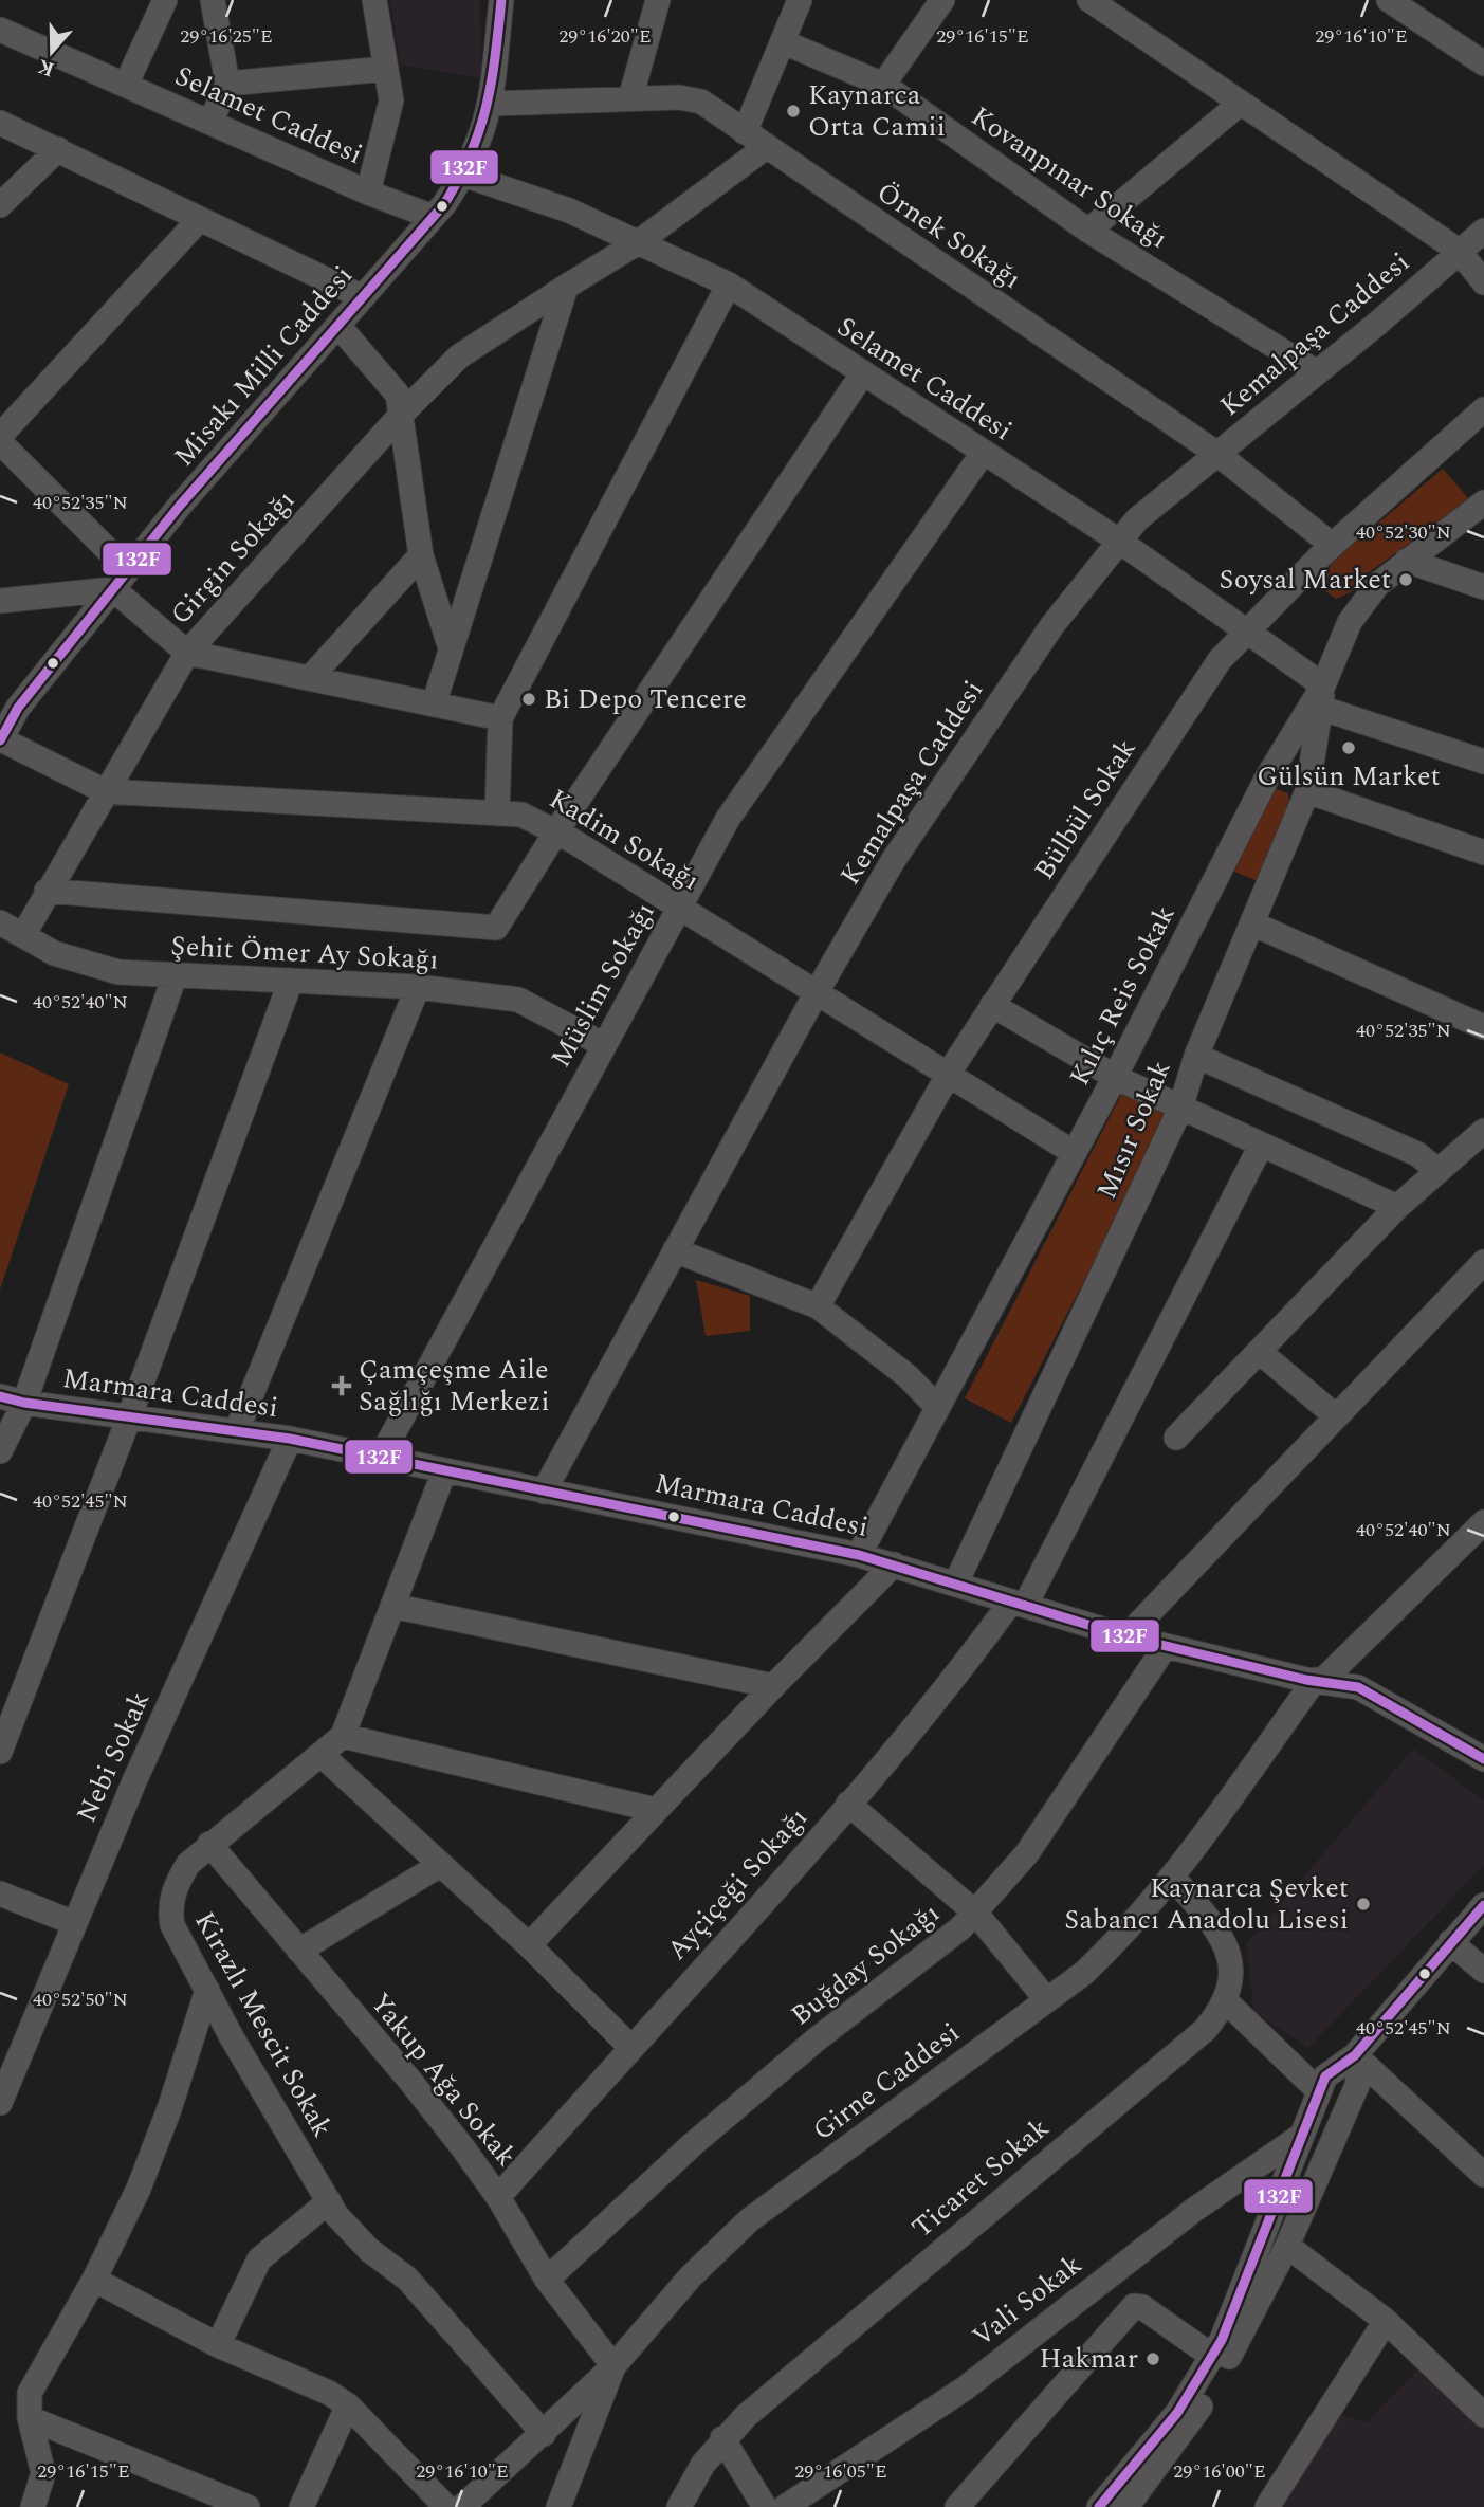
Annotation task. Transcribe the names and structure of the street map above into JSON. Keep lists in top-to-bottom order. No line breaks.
{"streets":{"street":["Selamet Caddesi","Kovanpınar Sokağı","Örnek Sokağı","Kemalpaşa Caddesi","Misakı Milli Caddesi","Girgin Sokağı","Bülbül Sokak","Kadim Sokağı","Şehit Ömer Ay Sokağı","Müslim Sokağı","Kılıç Reis Sokak","Mısır Sokak","Marmara Caddesi","Nebi Sokak","Ayçiçeği Sokağı","Buğday Sokağı","Kirazlı Mescit Sokak","Yakup Ağa Sokak","Girne Caddesi","Ticaret Sokak","Vali Sokak"]},"crossings":[["Selamet Caddesi","Kemalpaşa Caddesi"],["Selamet Caddesi","Misakı Milli Caddesi"],["Selamet Caddesi","Girgin Sokağı"],["Selamet Caddesi","Bülbül Sokak"],["Selamet Caddesi","Müslim Sokağı"],["Selamet Caddesi","Kılıç Reis Sokak"],["Selamet Caddesi","Mısır Sokak"],["Kovanpınar Sokağı","Kemalpaşa Caddesi"],["Örnek Sokağı","Kemalpaşa Caddesi"],["Örnek Sokağı","Misakı Milli Caddesi"],["Örnek Sokağı","Girgin Sokağı"],["Örnek Sokağı","Bülbül Sokak"],["Kemalpaşa Caddesi","Kadim Sokağı"],["Kemalpaşa Caddesi","Marmara Caddesi"],["Misakı Milli Caddesi","Kadim Sokağı"],["Girgin Sokağı","Kadim Sokağı"],["Girgin Sokağı","Şehit Ömer Ay Sokağı"],["Bülbül Sokak","Kadim Sokağı"],["Kadim Sokağı","Müslim Sokağı"],["Kadim Sokağı","Kılıç Reis Sokak"],["Şehit Ömer Ay Sokağı","Müslim Sokağı"],["Müslim Sokağı","Marmara Caddesi"],["Kılıç Reis Sokak","Mısır Sokak"],["Kılıç Reis Sokak","Marmara Caddesi"],["Mısır Sokak","Marmara Caddesi"],["Marmara Caddesi","Nebi Sokak"],["Marmara Caddesi","Ayçiçeği Sokağı"],["Marmara Caddesi","Buğday Sokağı"],["Marmara Caddesi","Kirazlı Mescit Sokak"],["Marmara Caddesi","Girne Caddesi"],["Ayçiçeği Sokağı","Yakup Ağa Sokak"],["Buğday Sokağı","Yakup Ağa Sokak"],["Kirazlı Mescit Sokak","Yakup Ağa Sokak"],["Kirazlı Mescit Sokak","Girne Caddesi"],["Yakup Ağa Sokak","Girne Caddesi"],["Girne Caddesi","Ticaret Sokak"]],"places":{"other":["Kaynarca Orta Camii","Soysal Market","Bi Depo Tencere","Gülsün Market","Kaynarca Şevket Sabancı Anadolu Lisesi","Hakmar"],"health":["Çamçeşme Aile Sağlığı Merkezi"]},"lines":["transit line 132F"],"north":"bottom","coordinates":["29°16'25\"E","29°16'20\"E","29°16'15\"E","29°16'10\"E","40°52'35\"N","40°52'30\"N","40°52'40\"N","40°52'45\"N","40°52'50\"N","29°16'05\"E","29°16'00\"E"]}
